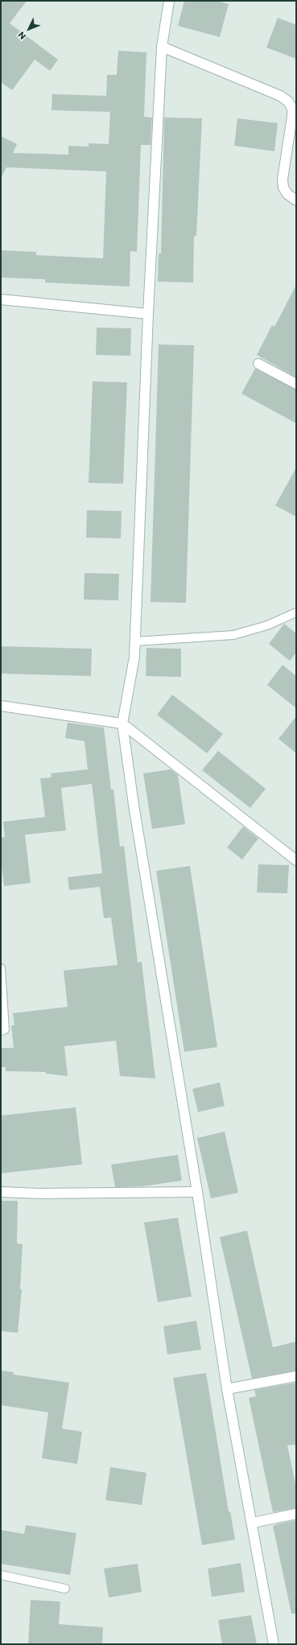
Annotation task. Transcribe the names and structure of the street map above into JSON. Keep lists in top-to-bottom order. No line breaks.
{"north":"bottom left"}
